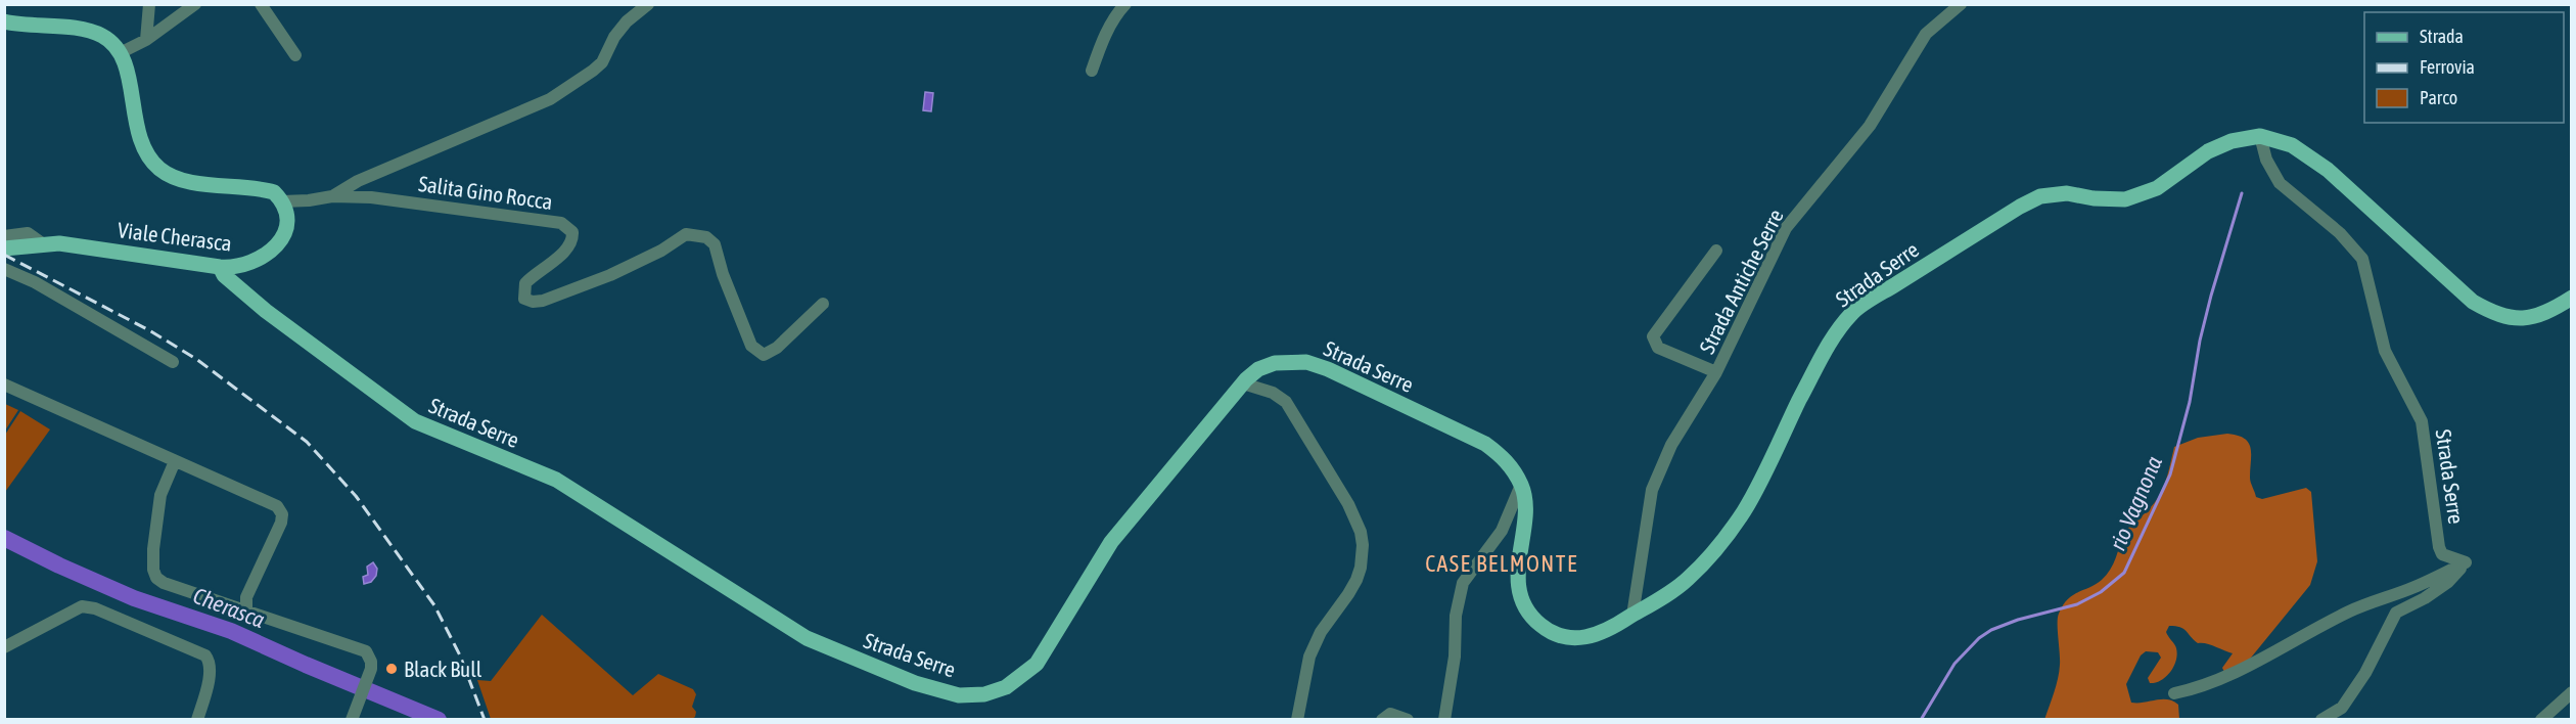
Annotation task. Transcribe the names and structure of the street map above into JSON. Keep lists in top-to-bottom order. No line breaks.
{"streets":{"main road":["Viale Cherasca","Strada Serre"],"street":["Salita Gino Rocca","Strada Antiche Serre"]},"crossings":[["Salita Gino Rocca","Viale Cherasca"],["Viale Cherasca","Strada Serre"],["Strada Serre","Strada Antiche Serre"]],"districts":["CASE BELMONTE"],"water":["rio Vagnona","Cherasca"],"places":["Black Bull"],"legend":["Strada","Ferrovia","Parco"]}
